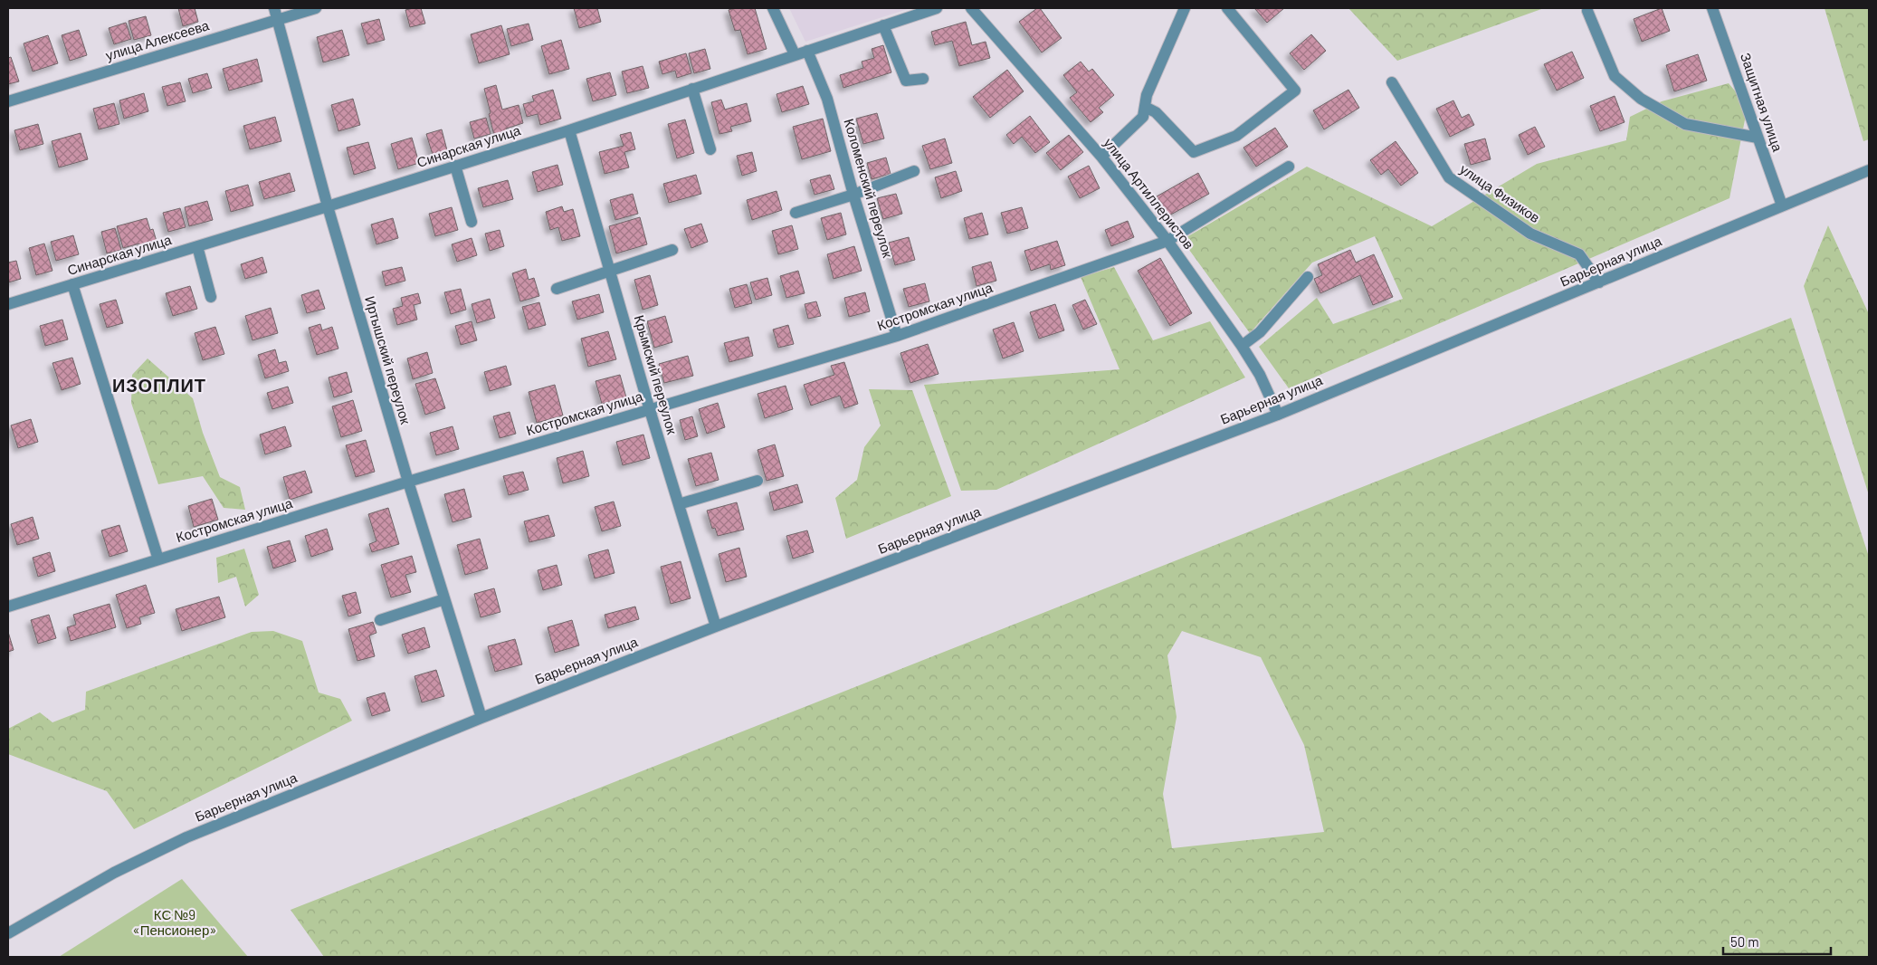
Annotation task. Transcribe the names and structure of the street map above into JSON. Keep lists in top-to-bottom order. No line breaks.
{"streets":{"street":["улица Алексеева","Защитная улица","Синарская улица","Коломенский переулок","улица Артиллеристов","улица Физиков","Барьерная улица","Костромская улица","Иртышский переулок","Крымский переулок"]},"crossings":[["улица Алексеева","Иртышский переулок"],["Защитная улица","Барьерная улица"],["Синарская улица","Коломенский переулок"],["Синарская улица","Иртышский переулок"],["Синарская улица","Крымский переулок"],["Коломенский переулок","Костромская улица"],["улица Артиллеристов","Барьерная улица"],["улица Артиллеристов","Костромская улица"],["улица Физиков","Барьерная улица"],["Барьерная улица","Иртышский переулок"],["Барьерная улица","Крымский переулок"],["Костромская улица","Иртышский переулок"],["Костромская улица","Крымский переулок"]],"districts":["ИЗОПЛИТ"],"parks":["КС №9 «Пенсионер»"],"scale_bar":"50 m"}
